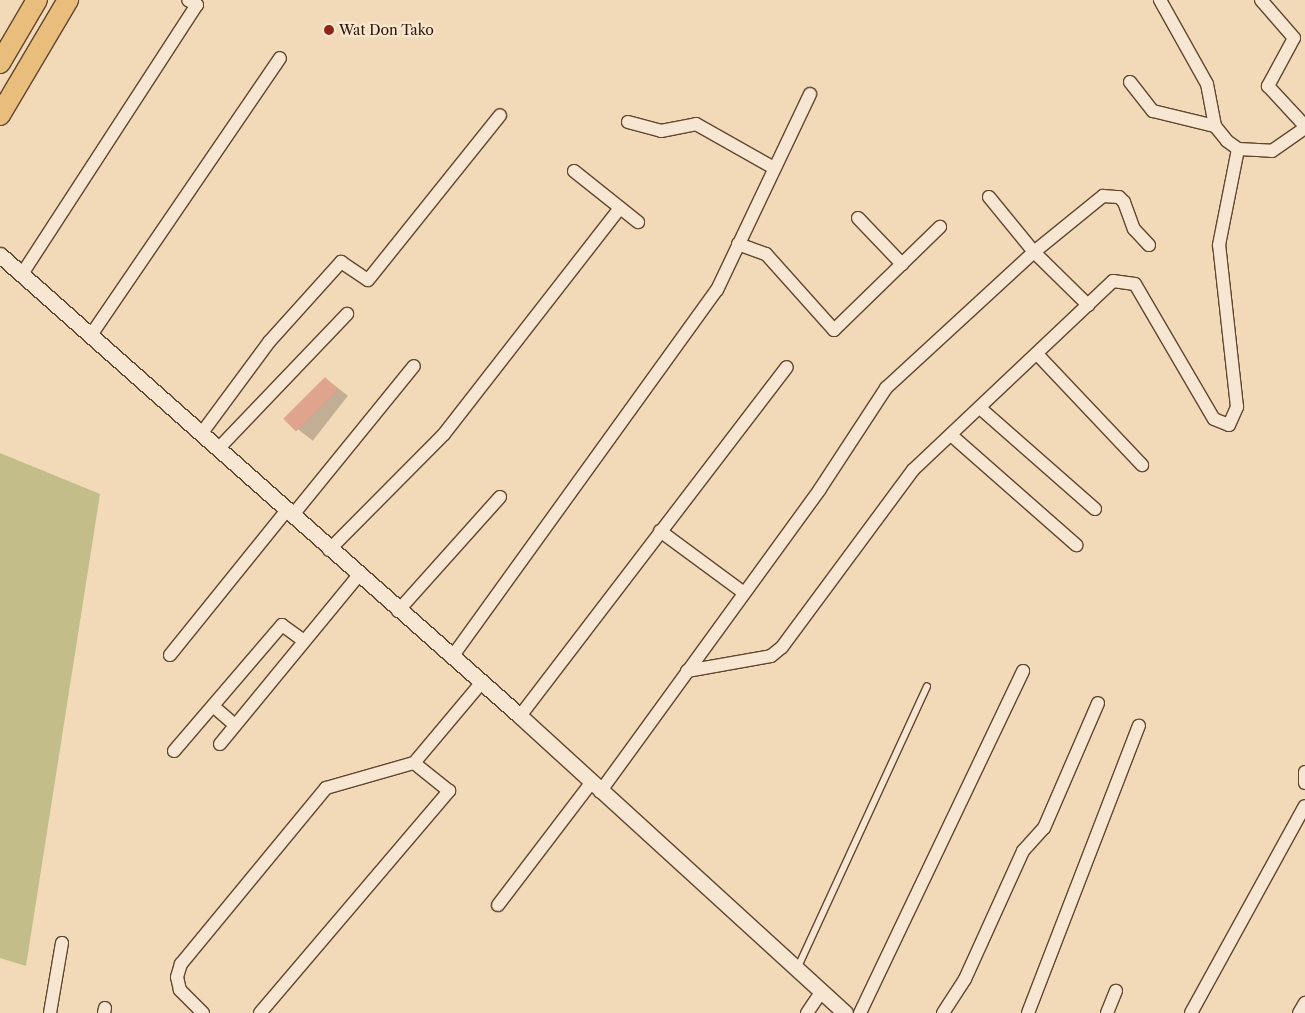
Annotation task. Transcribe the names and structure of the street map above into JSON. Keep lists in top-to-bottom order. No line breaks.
{"places":["Wat Don Tako"]}
